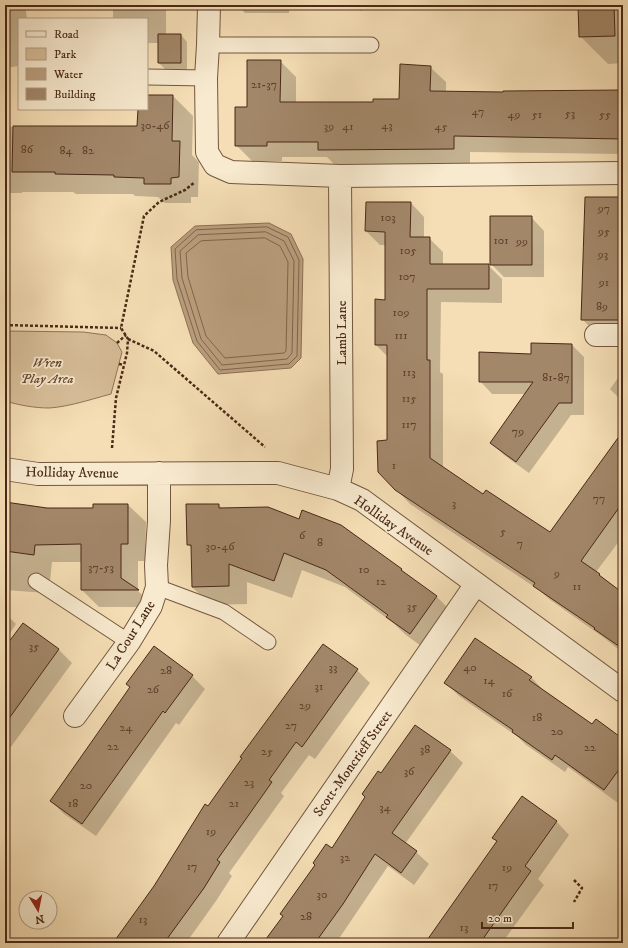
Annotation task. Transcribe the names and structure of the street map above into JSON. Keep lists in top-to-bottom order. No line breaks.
{"streets":{"street":["Lamb Lane","Holliday Avenue","La Cour Lane","Scott-Moncrieff Street"]},"crossings":[["Lamb Lane","Holliday Avenue"],["Holliday Avenue","La Cour Lane"],["Holliday Avenue","Scott-Moncrieff Street"]],"parks":["Wren Play Area"],"house_numbers":["21-37","47","53","49","51","55","30-46","43","39","41","45","86","84","82","97","103","95","101","99","105","93","107","91","89","109","111","113","81-87","115","117","79","1","77","3","5","6","8","7","30-46","37-53","10","9","12","11","35","35","33","40","28","14","31","26","16","29","18","27","24","20","22","22","38","25","36","23","20","18","21","34","19","32","17","19","17","30","28","13","13"],"legend":["Road","Park","Water","Building"],"scale_bar":"20 m","north":"bottom"}
